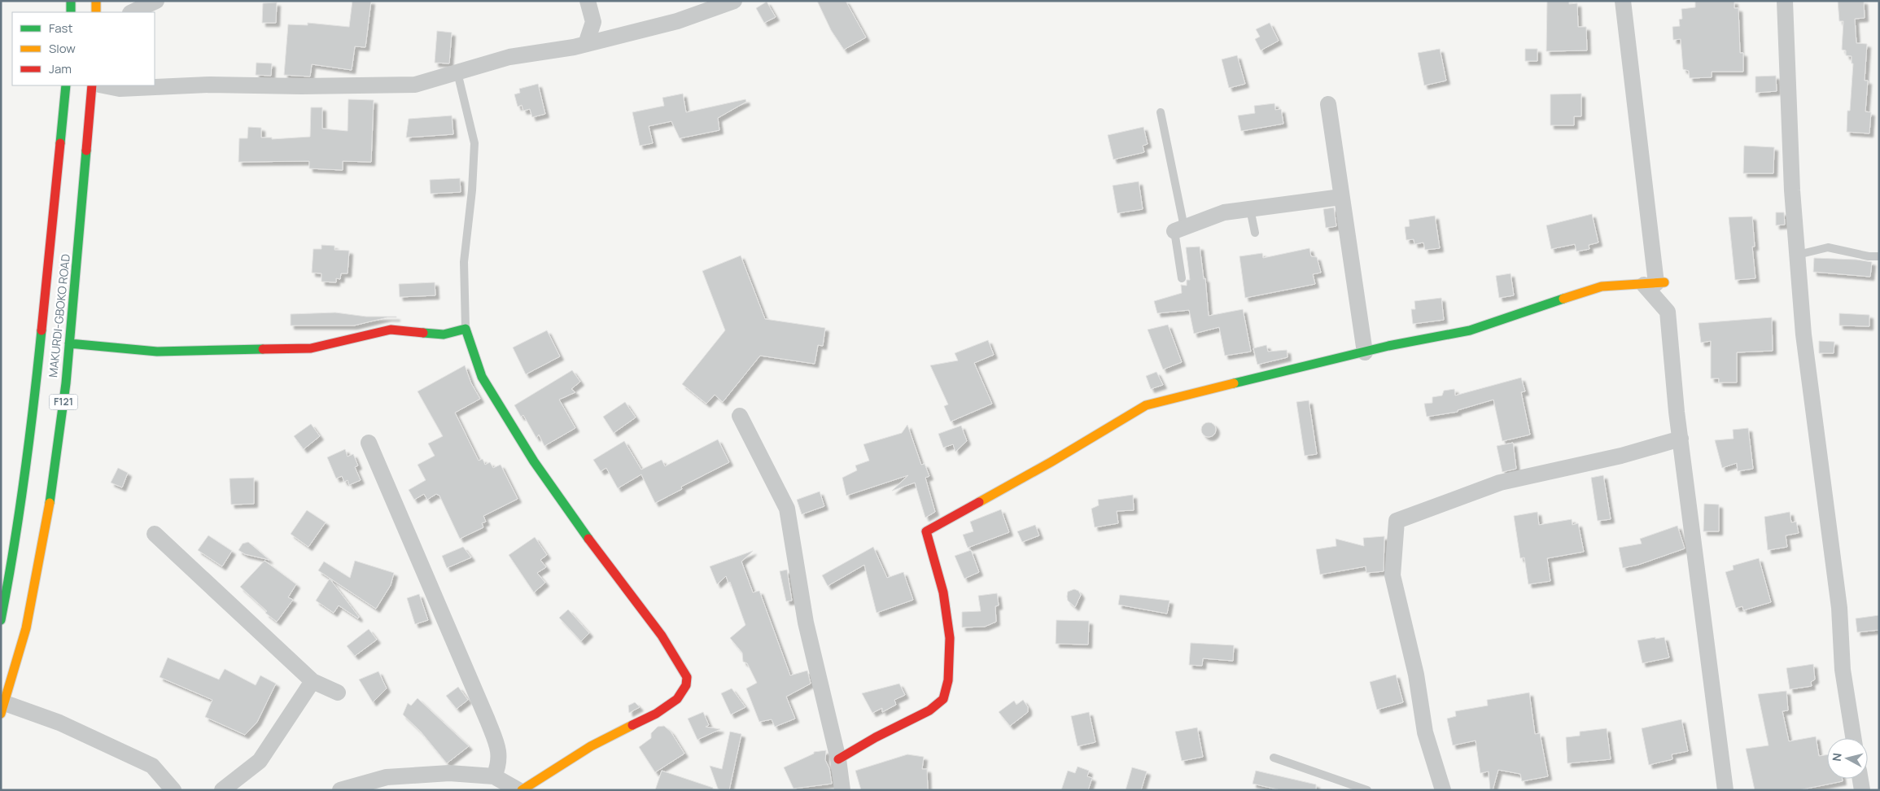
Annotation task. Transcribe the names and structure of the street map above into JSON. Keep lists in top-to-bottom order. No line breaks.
{"streets":{"street":["MAKURDI-GBOKO ROAD","F121"]},"legend":["Fast","Slow","Jam"],"north":"left"}
